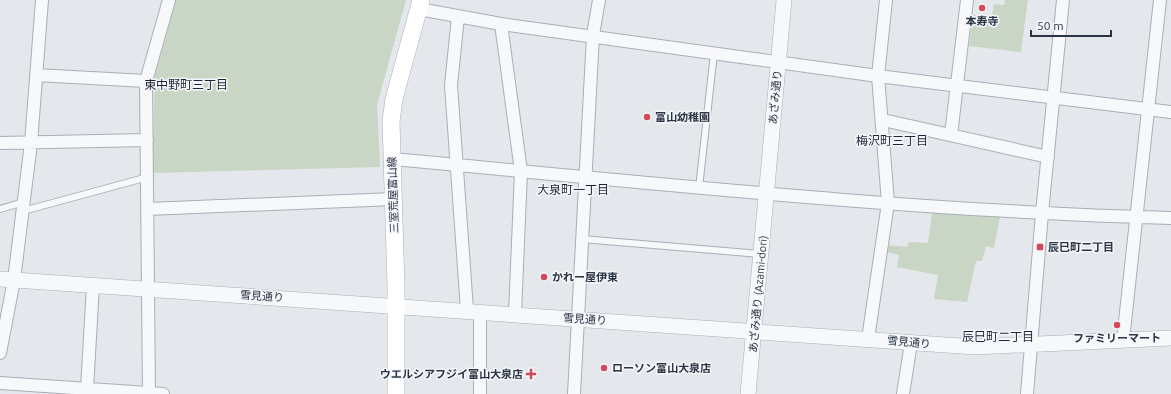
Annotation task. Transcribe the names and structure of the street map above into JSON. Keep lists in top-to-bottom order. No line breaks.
{"streets":{"main road":["三室荒屋富山線"],"street":["あざみ通り","あざみ通り (Azami-dori)","雪見通り"]},"crossings":[["あざみ通り","あざみ通り (Azami-dori)"],["三室荒屋富山線","雪見通り"],["あざみ通り (Azami-dori)","雪見通り"]],"districts":["東中野町三丁目","梅沢町三丁目","大泉町一丁目","辰巳町二丁目"],"places":{"other":["本寿寺","富山幼稚園","かれー屋伊東","ファミリーマート","ローソン富山大泉店"],"transit":["辰巳町二丁目"],"health":["ウエルシアフジイ富山大泉店"]},"scale_bar":"50 m"}
